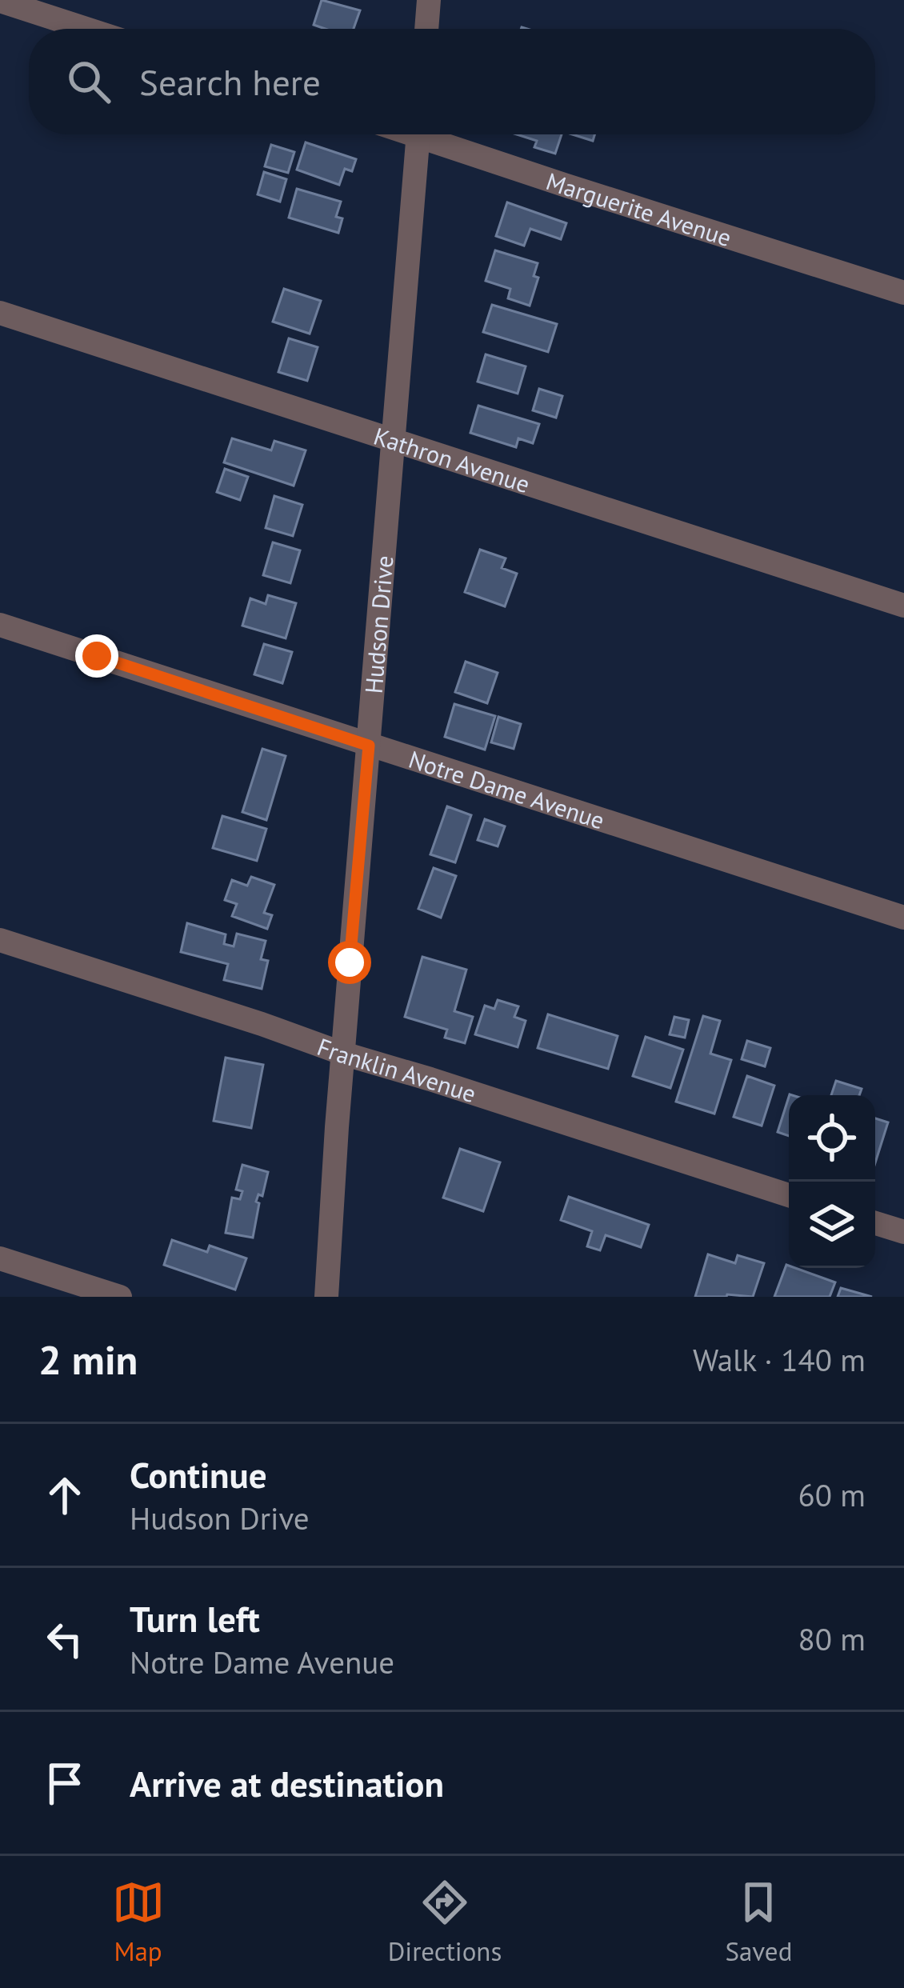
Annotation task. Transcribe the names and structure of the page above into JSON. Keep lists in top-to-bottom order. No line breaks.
{"streets":{"street":["Marguerite Avenue","Kathron Avenue","Hudson Drive","Notre Dame Avenue","Franklin Avenue"]},"crossings":[["Kathron Avenue","Hudson Drive"],["Hudson Drive","Notre Dame Avenue"],["Hudson Drive","Franklin Avenue"]],"page":{"search":"Search here","heading":["2 min","Walk · 140 m"],"list":[["Continue","Hudson Drive","60 m"],["Turn left","Notre Dame Avenue","80 m"],"Arrive at destination"],"nav":["Map","Directions","Saved"]}}
